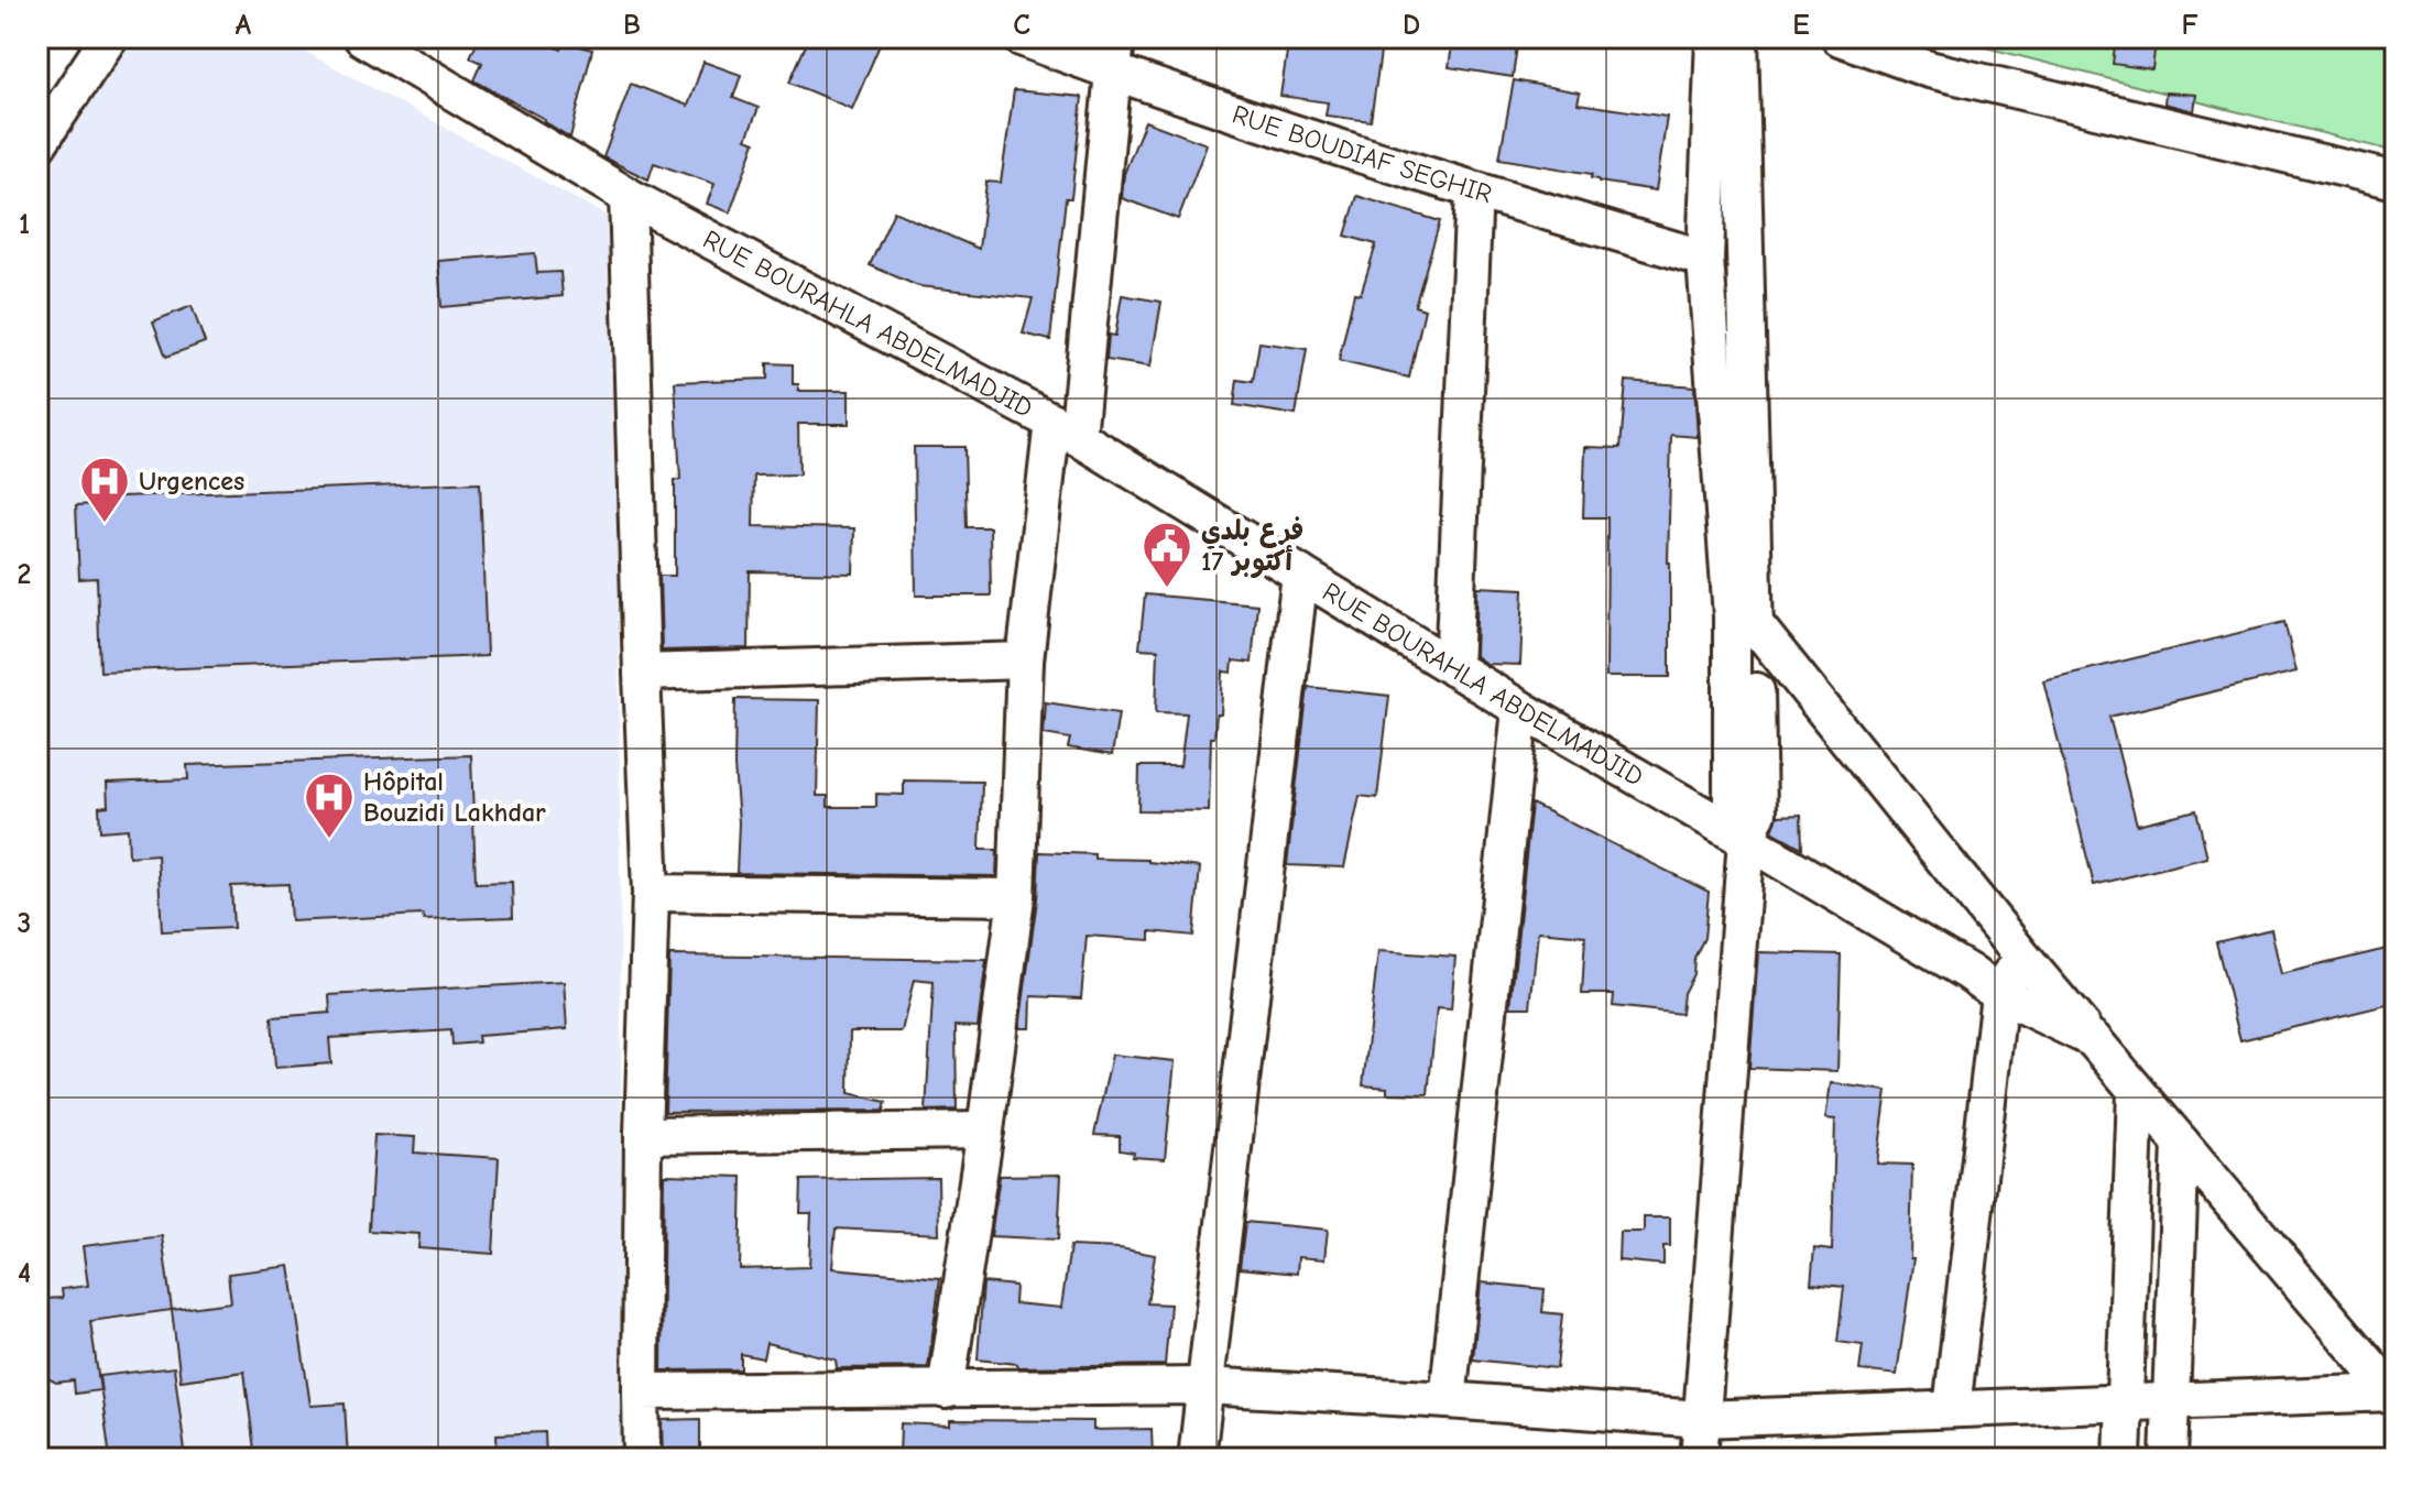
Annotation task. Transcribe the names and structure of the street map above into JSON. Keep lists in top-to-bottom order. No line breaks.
{"streets":{"street":["RUE BOUDIAF SEGHIR","RUE BOURAHLA ABDELMADJID"]},"places":{"hospital":["Urgences","Hôpital Bouzidi Lakhdar"],"public building":["فرع بلدي 17 أكتوبر"]},"grid":{"columns":["A","B","C","D","E","F"],"rows":["1","2","3","4"]}}
